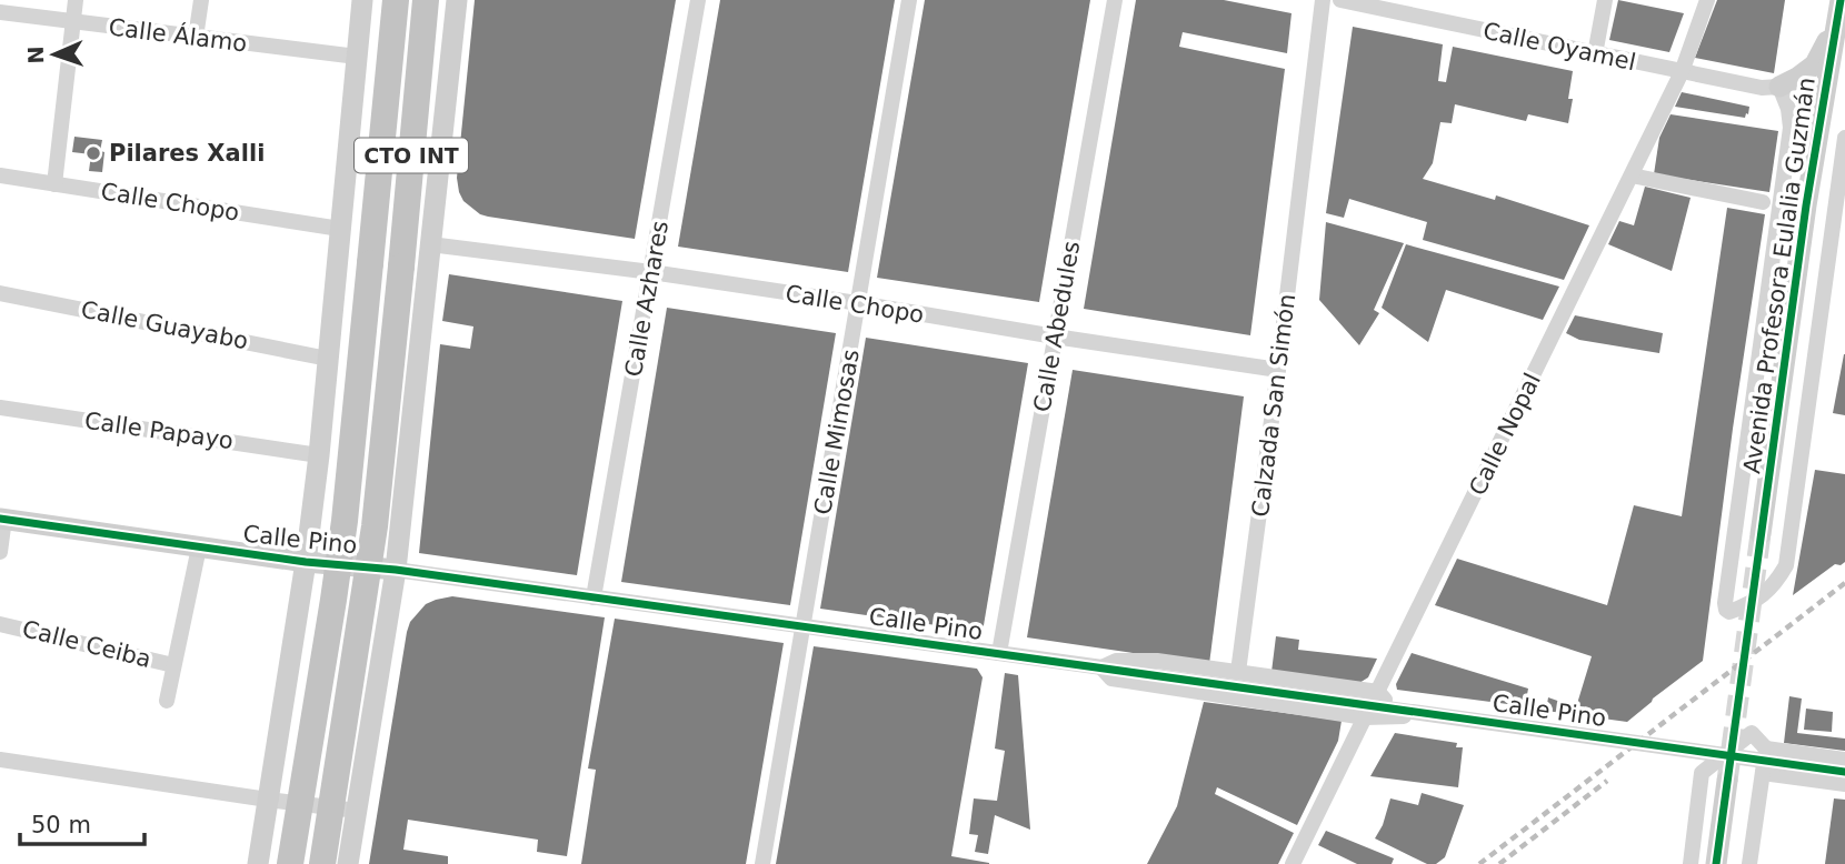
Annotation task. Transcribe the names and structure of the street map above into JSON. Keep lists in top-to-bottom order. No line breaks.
{"streets":{"highway":["CTO INT"],"main road":["Avenida Profesora Eulalia Guzmán","Calle Pino"],"street":["Calle Álamo","Calle Oyamel","Calle Chopo","Calle Azhares","Calle Guayabo","Calle Abedules","Calzada San Simón","Calle Papayo","Calle Mimosas","Calle Nopal","Calle Ceiba"]},"crossings":[["Calle Álamo","CTO INT"],["Calle Oyamel","Avenida Profesora Eulalia Guzmán"],["Calle Oyamel","Calle Nopal"],["CTO INT","Calle Chopo"],["CTO INT","Calle Guayabo"],["CTO INT","Calle Papayo"],["CTO INT","Calle Pino"],["Calle Chopo","Calle Azhares"],["Calle Chopo","Calle Abedules"],["Calle Chopo","Calzada San Simón"],["Calle Chopo","Calle Mimosas"],["Calle Azhares","Calle Pino"],["Calle Abedules","Calle Pino"],["Calle Mimosas","Calle Pino"]],"places":["Pilares Xalli"],"scale_bar":"50 m","north":"left"}
